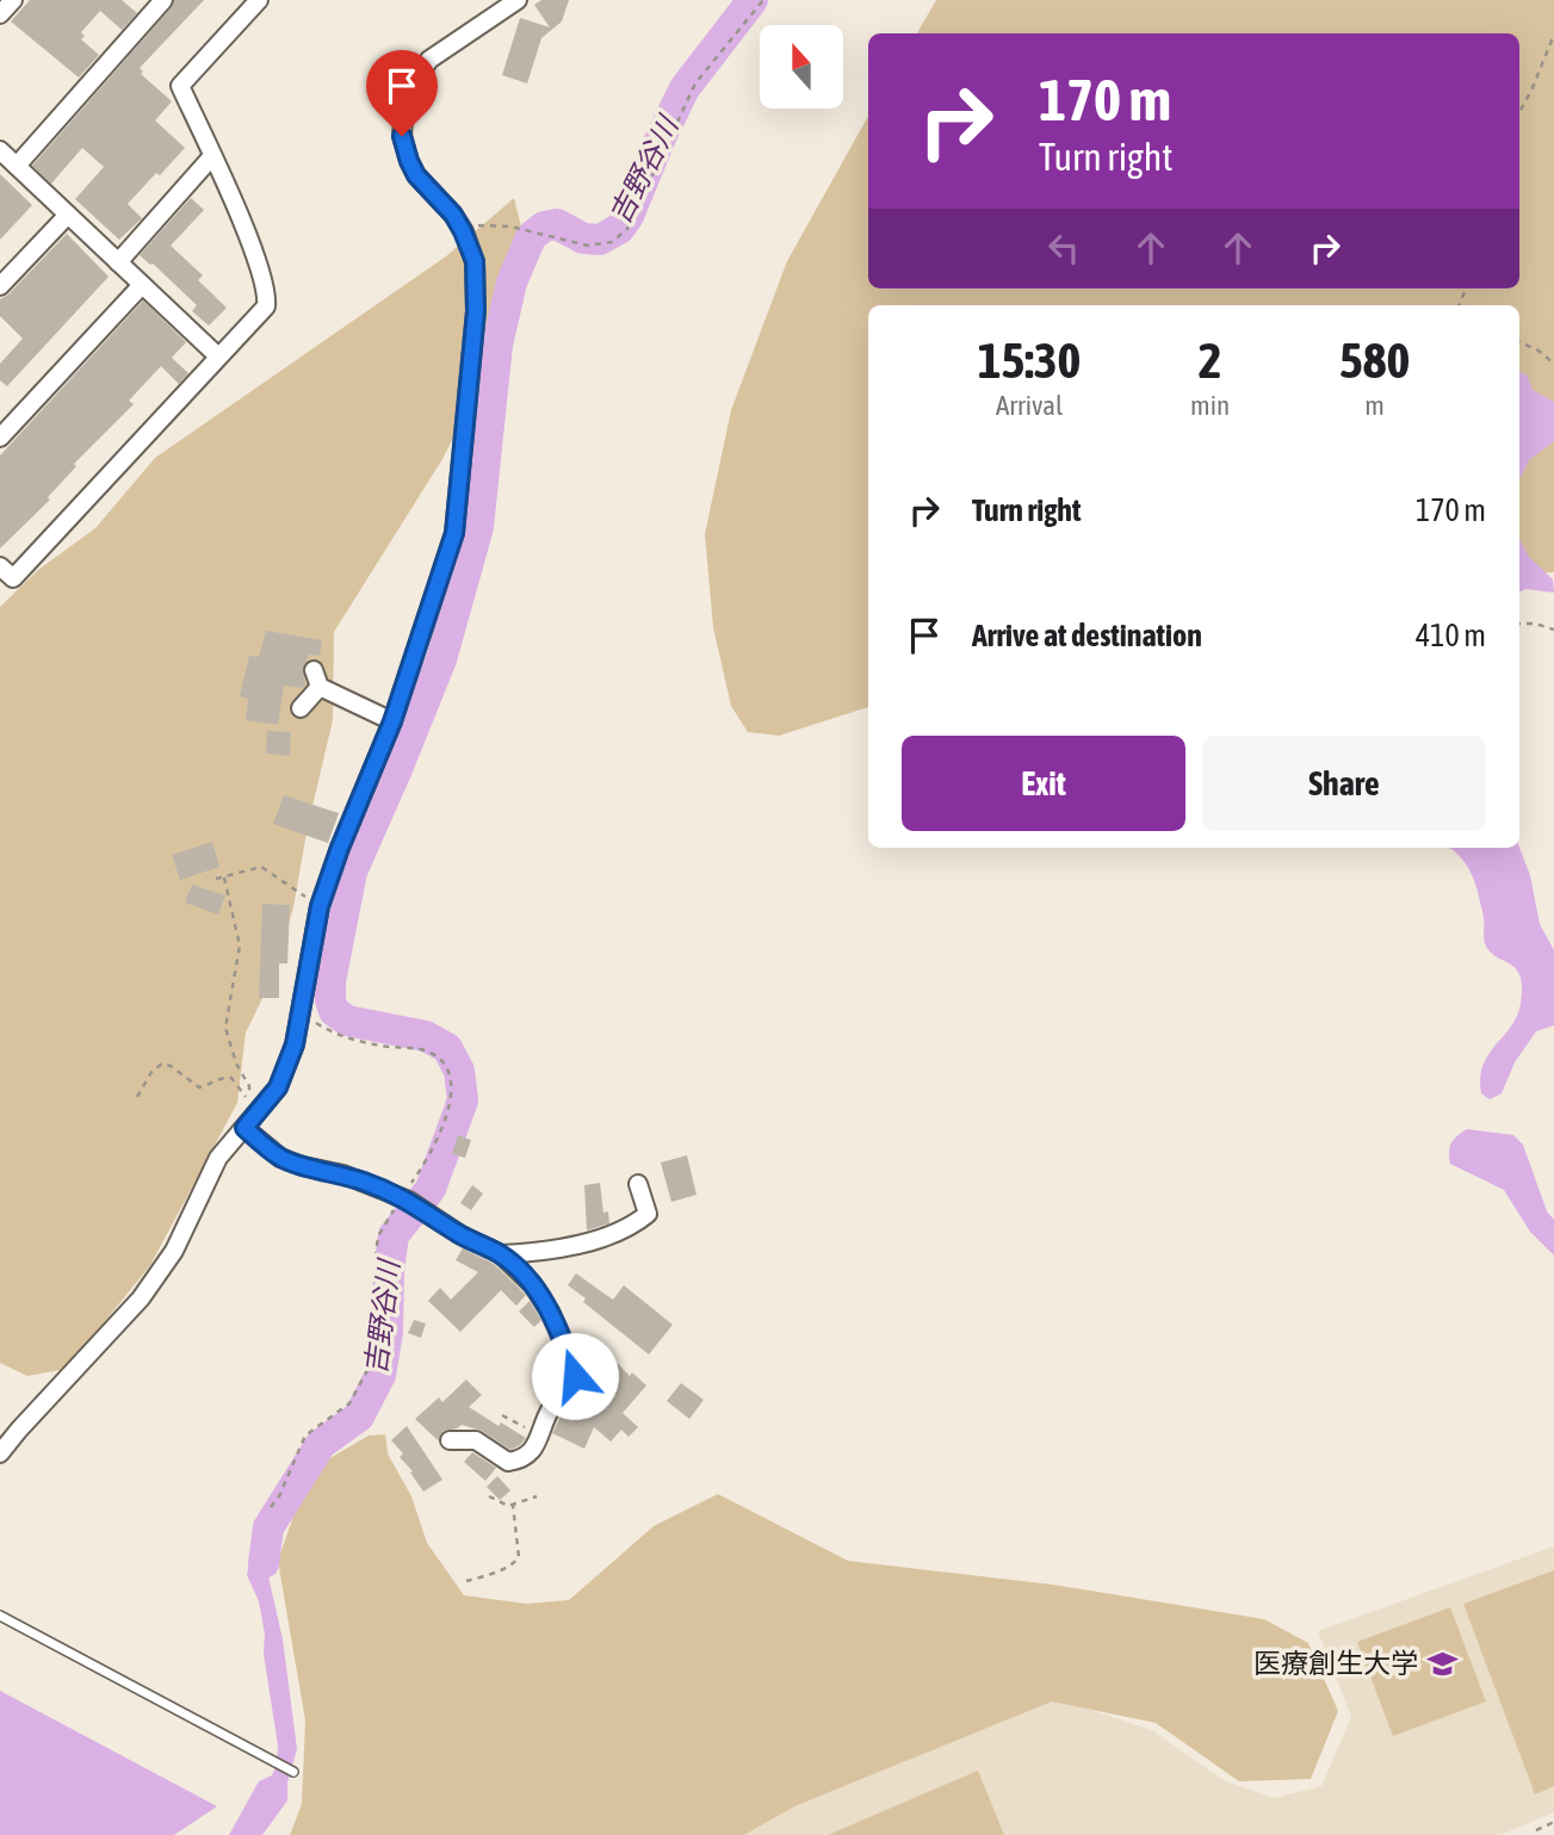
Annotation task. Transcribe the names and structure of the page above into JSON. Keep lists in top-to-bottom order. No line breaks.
{"water":["吉野谷川"],"places":{"school or university":["医療創生大学"]},"north":"top","page":{"turn":["170 m","Turn right"],"eta":["15:30","Arrival","2","min","580","m"],"list":[{"name":"Turn right","value":"170 m"},{"name":"Arrive at destination","value":"410 m"}],"buttons":["Exit","Share"]}}
